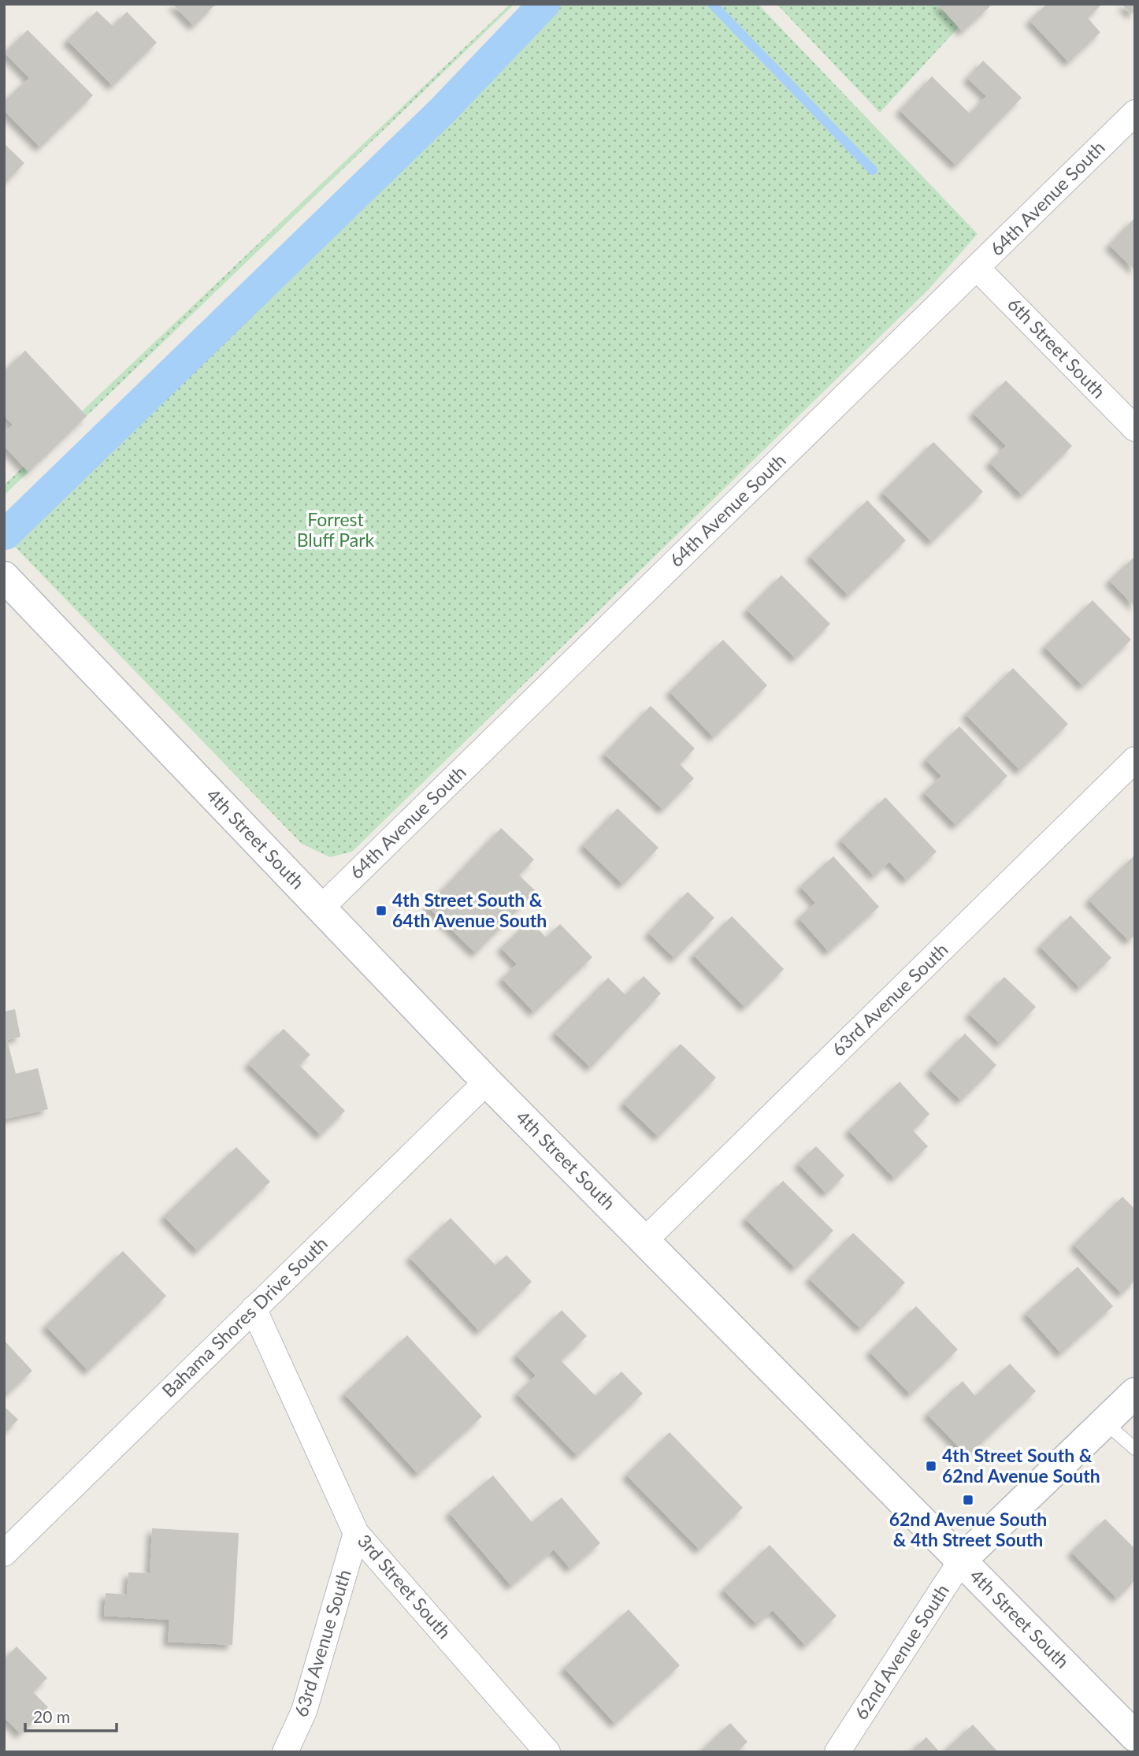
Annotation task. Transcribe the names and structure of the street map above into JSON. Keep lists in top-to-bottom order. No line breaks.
{"streets":{"street":["64th Avenue South","6th Street South","4th Street South","63rd Avenue South","Bahama Shores Drive South","3rd Street South","62nd Avenue South"]},"crossings":[["64th Avenue South","6th Street South"],["64th Avenue South","4th Street South"],["4th Street South","63rd Avenue South"],["4th Street South","Bahama Shores Drive South"],["4th Street South","62nd Avenue South"],["63rd Avenue South","3rd Street South"],["Bahama Shores Drive South","3rd Street South"]],"parks":["Forrest Bluff Park"],"places":{"transit":["4th Street South & 64th Avenue South","4th Street South & 62nd Avenue South","62nd Avenue South & 4th Street South"]},"scale_bar":"20 m"}
